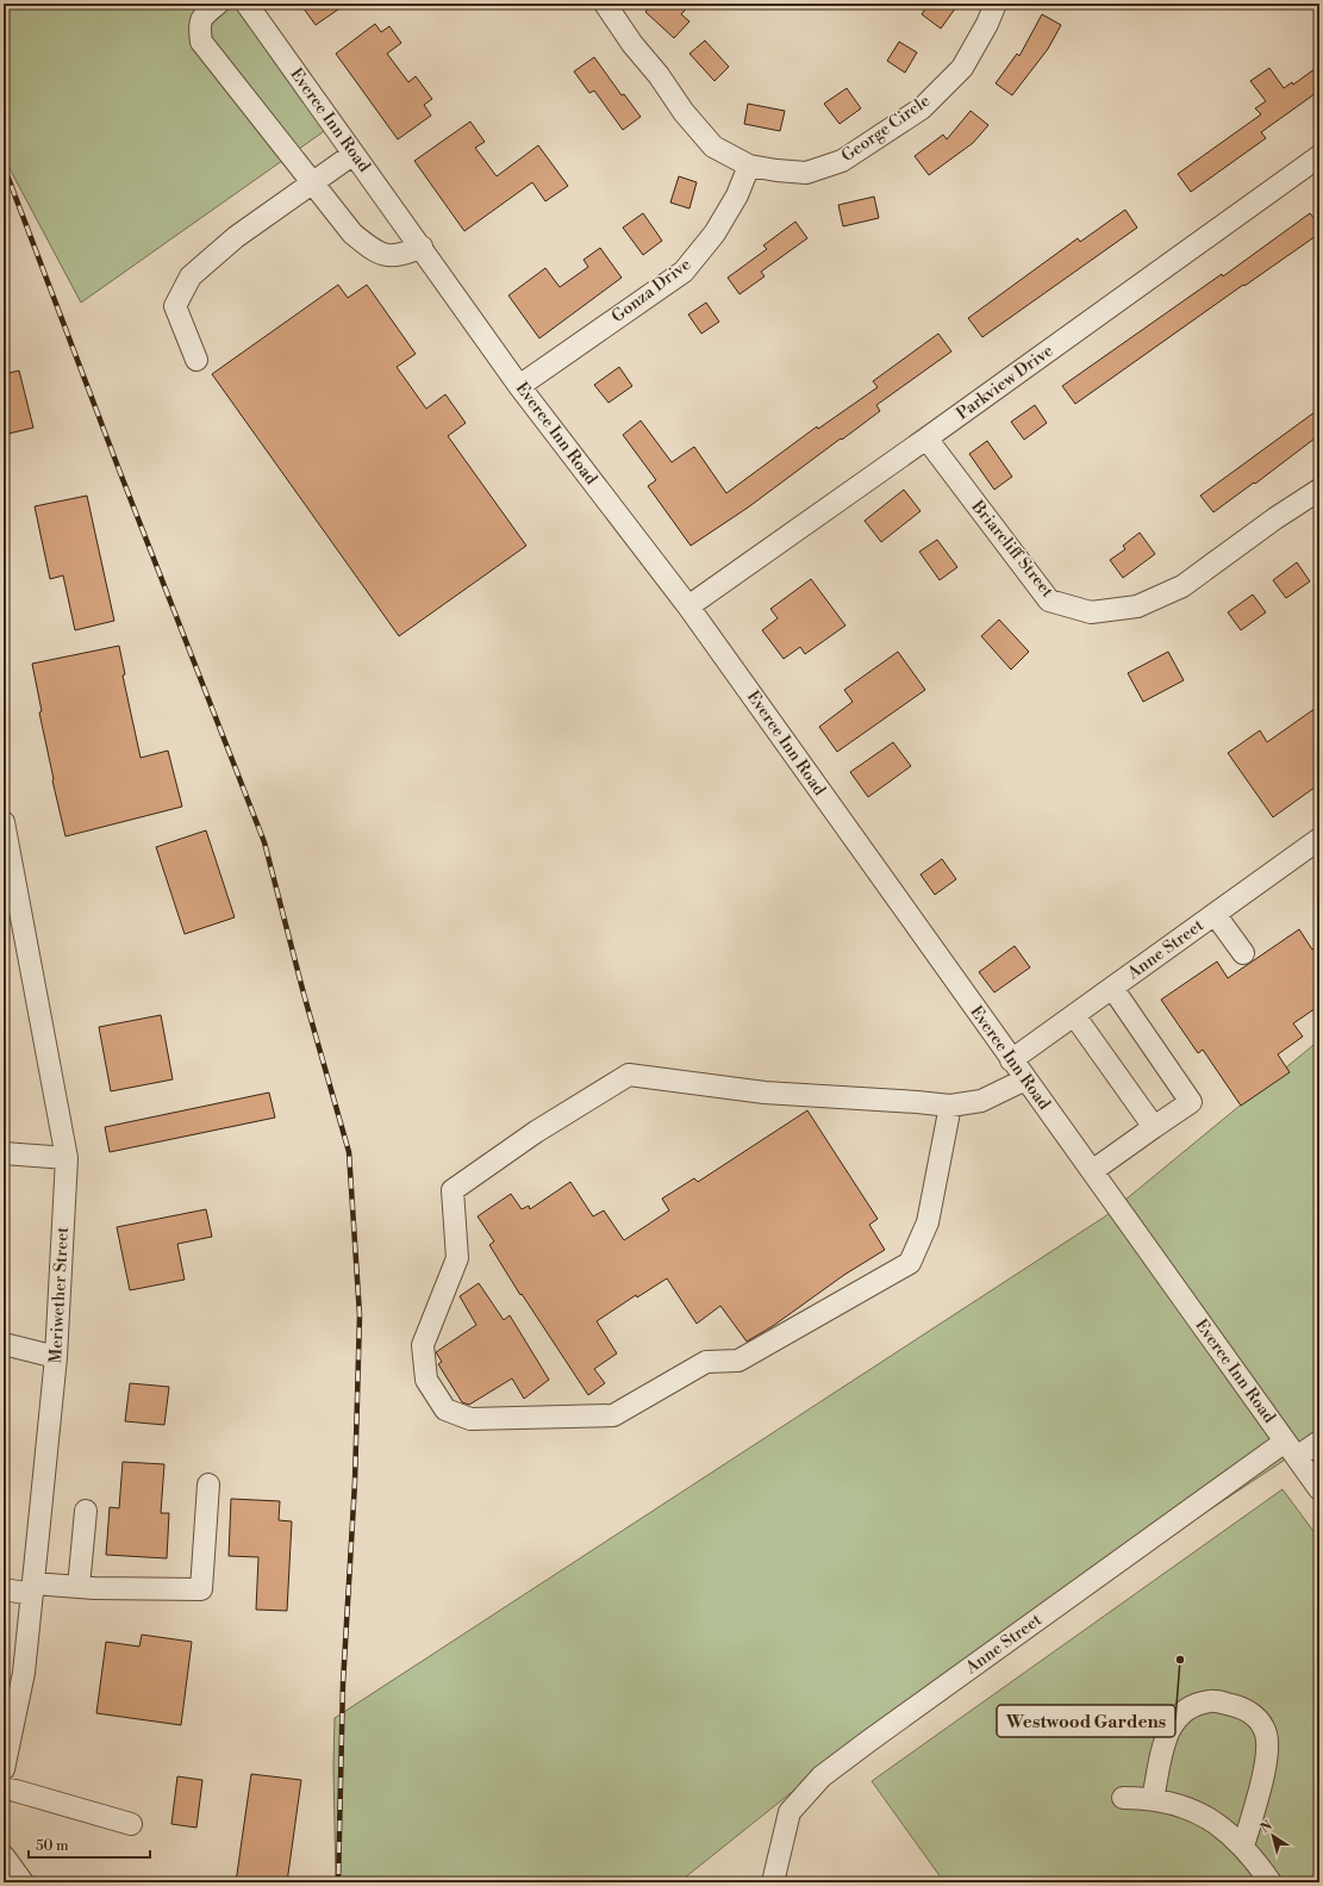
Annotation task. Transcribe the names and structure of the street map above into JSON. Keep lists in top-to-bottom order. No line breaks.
{"streets":{"street":["Everee Inn Road","George Circle","Gonza Drive","Parkview Drive","Briarcliff Street","Anne Street","Meriwether Street"]},"crossings":[["Everee Inn Road","Gonza Drive"],["Everee Inn Road","Parkview Drive"],["Everee Inn Road","Anne Street"],["George Circle","Gonza Drive"],["Parkview Drive","Briarcliff Street"]],"places":["Westwood Gardens"],"scale_bar":"50 m","north":"top left"}
